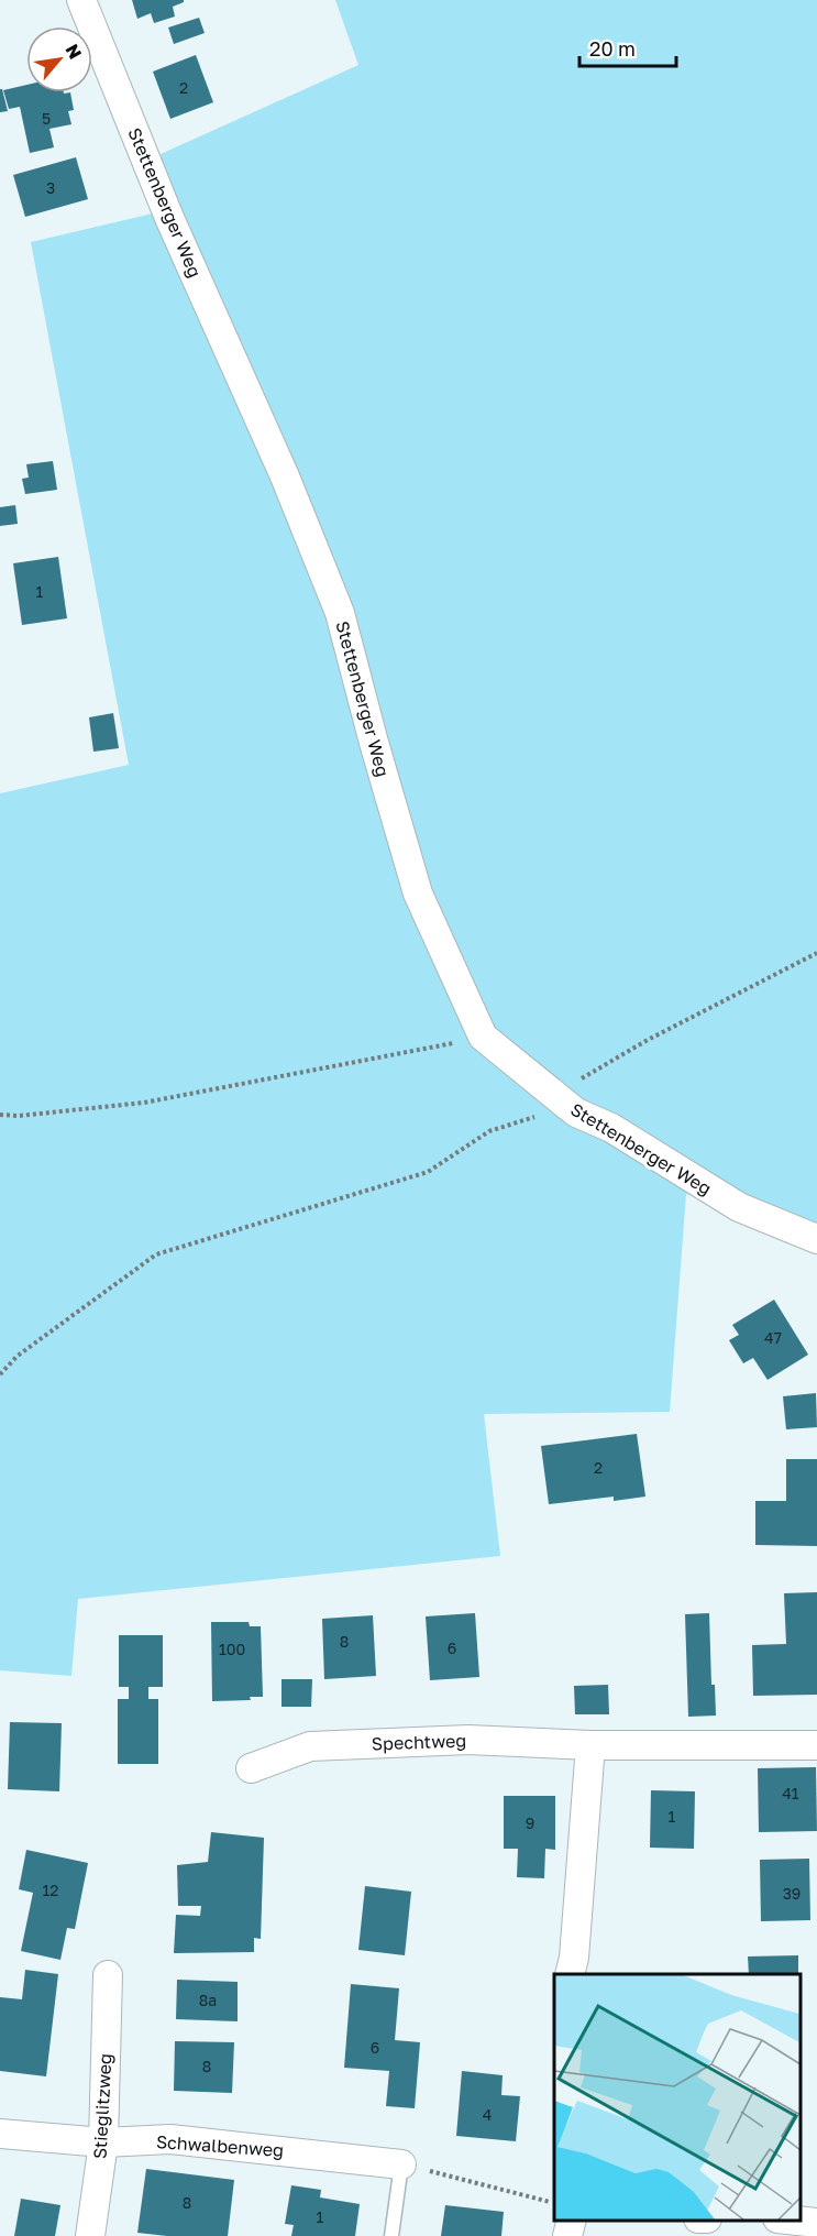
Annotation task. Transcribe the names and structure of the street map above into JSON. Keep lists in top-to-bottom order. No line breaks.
{"streets":{"street":["Stettenberger Weg","Spechtweg","Stieglitzweg","Schwalbenweg"]},"crossings":[["Stieglitzweg","Schwalbenweg"]],"house_numbers":["2","5","3","1","47","2","8","6","100","41","1","9","12","39","8a","6","8","4","8","1"],"scale_bar":"20 m","north":"top right"}
